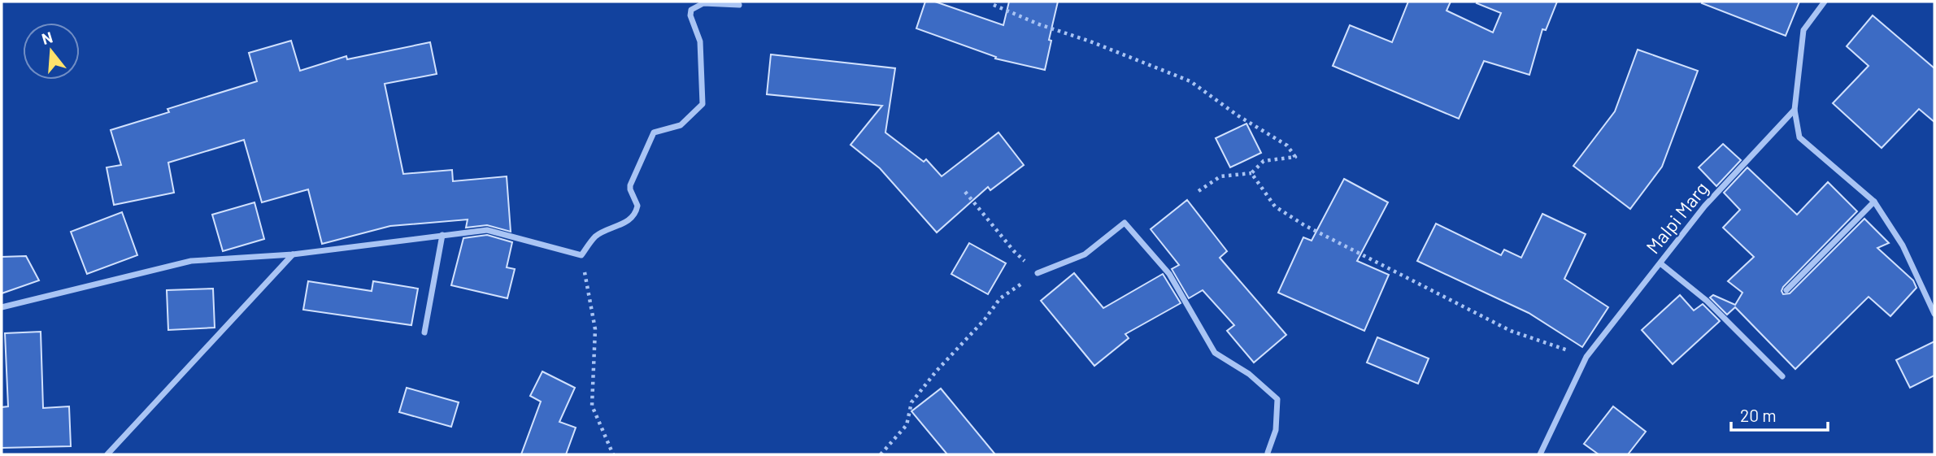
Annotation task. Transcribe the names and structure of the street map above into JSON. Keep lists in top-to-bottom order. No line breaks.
{"streets":{"street":["Malpi Marg"]},"scale_bar":"20 m","north":"top"}
